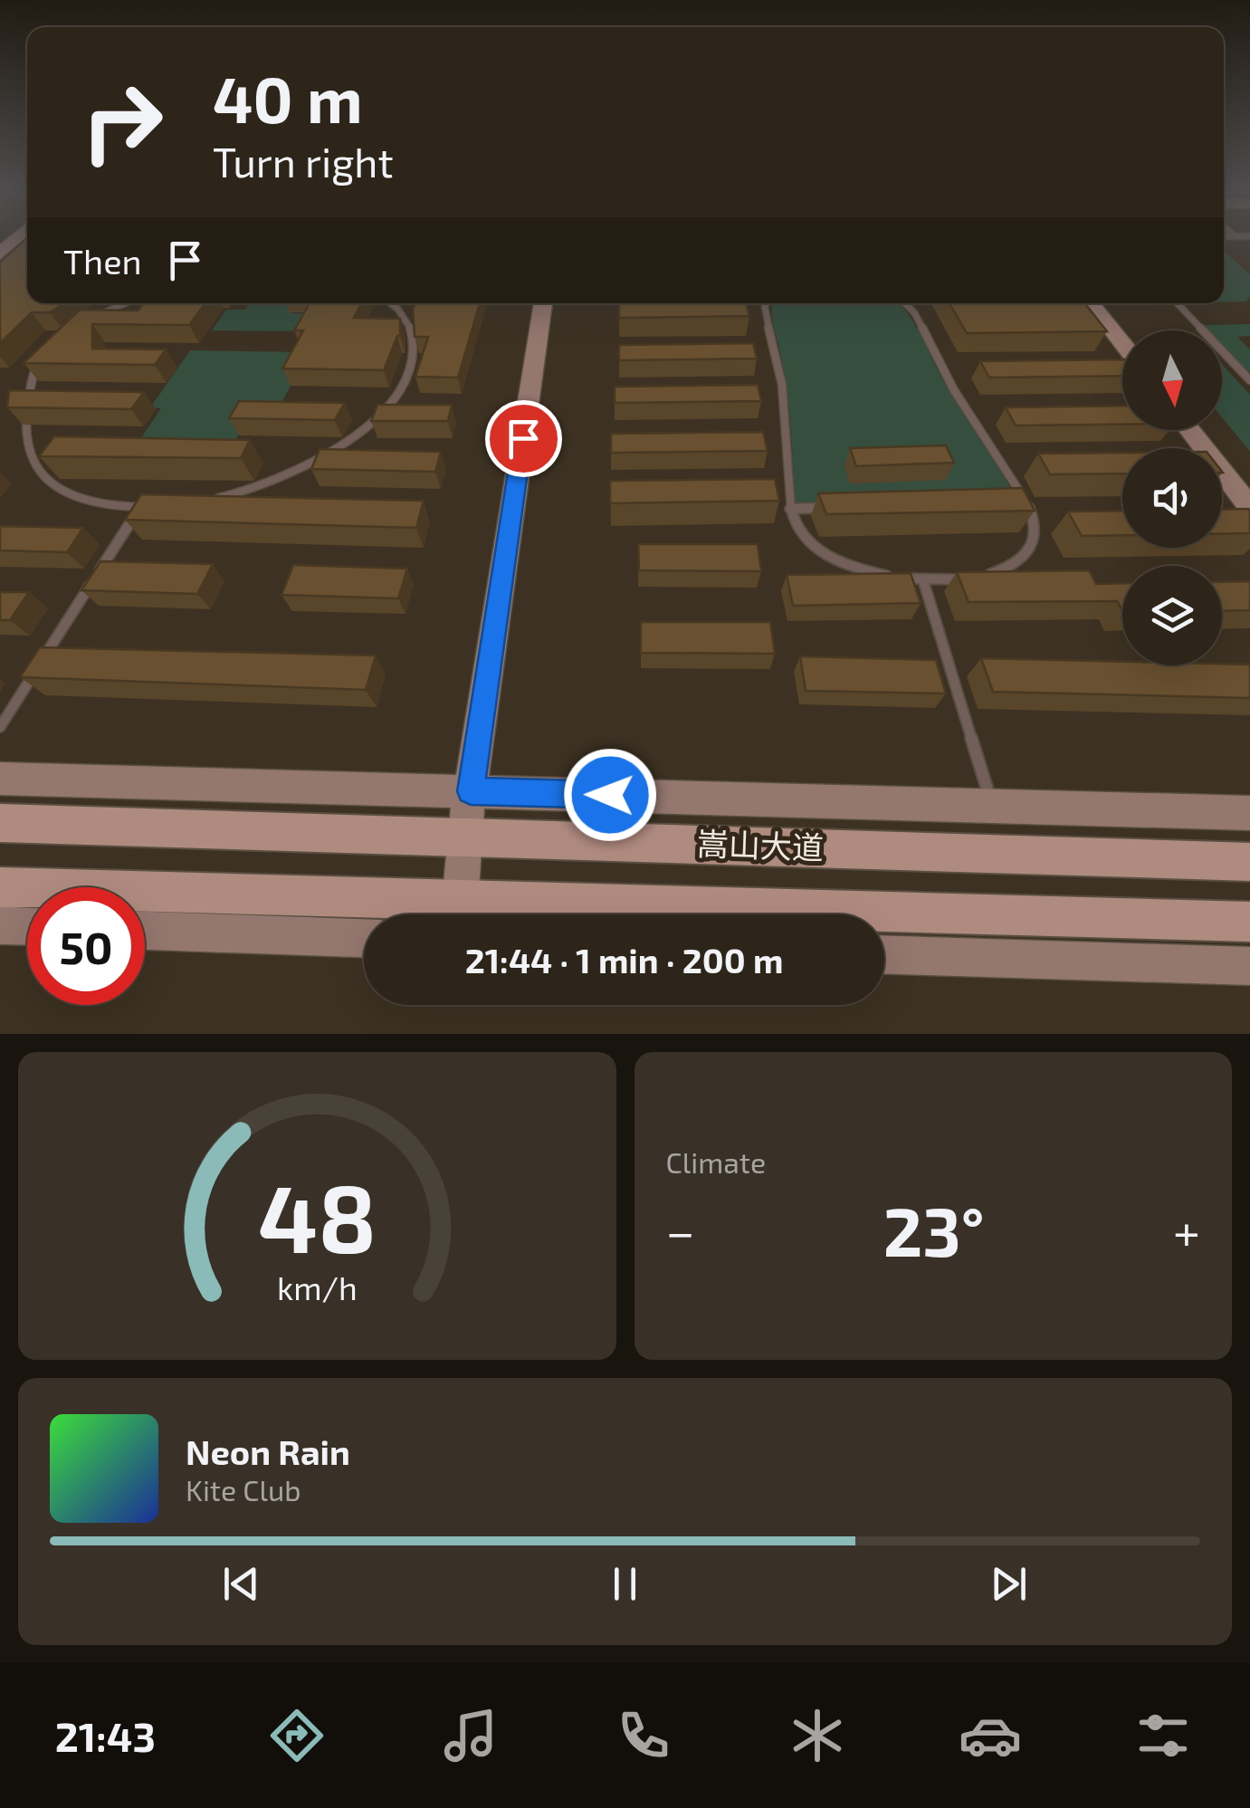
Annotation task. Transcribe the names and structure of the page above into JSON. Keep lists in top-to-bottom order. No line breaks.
{"streets":{"main road":["嵩山大道"]},"north":"bottom","page":{"turn":["40 m","Turn right"],"then":"Then","limit":"50","trip":"21:44 · 1 min · 200 m","tile":"Climate","heat":["−","23°","+"],"song":["Neon Rain","Kite Club"],"tabs":"21:43","gauge":["48","km/h"]}}
